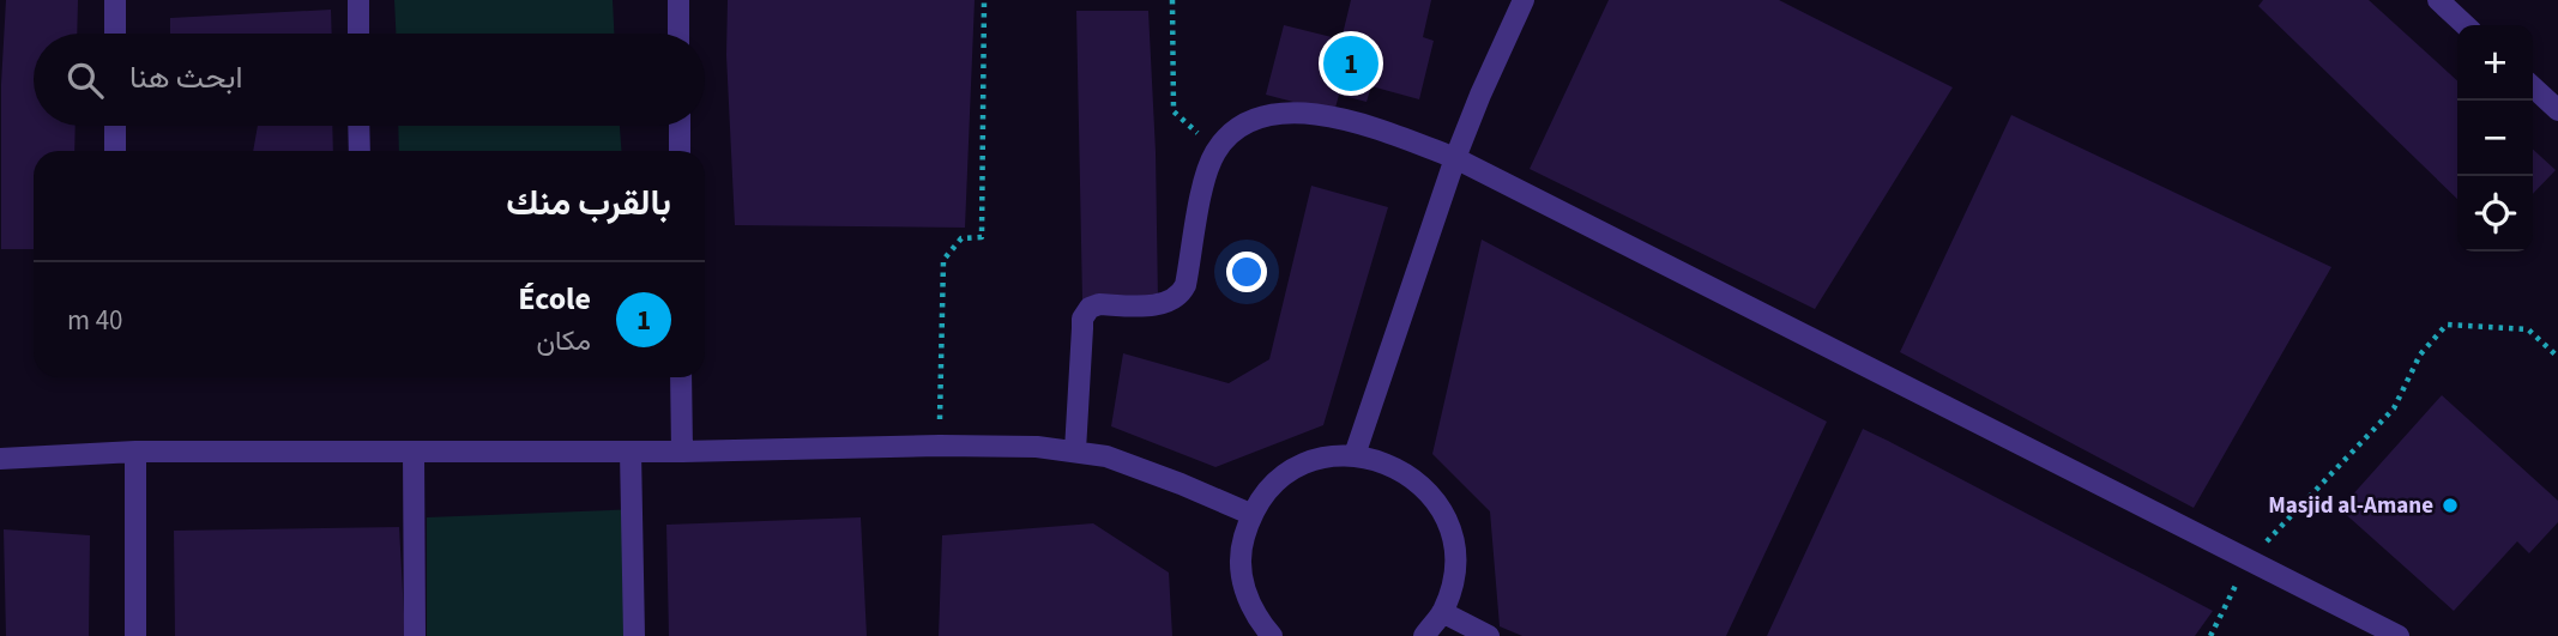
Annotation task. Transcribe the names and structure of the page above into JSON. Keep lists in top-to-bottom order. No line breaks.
{"places":["Masjid al-Amane"],"page":{"map_buttons":["+","−"],"pins":"1","search":"ابحث هنا","heading":"بالقرب منك","list":[{"mark":"1","name":"École","note":"مكان","value":"40 m"}]}}
